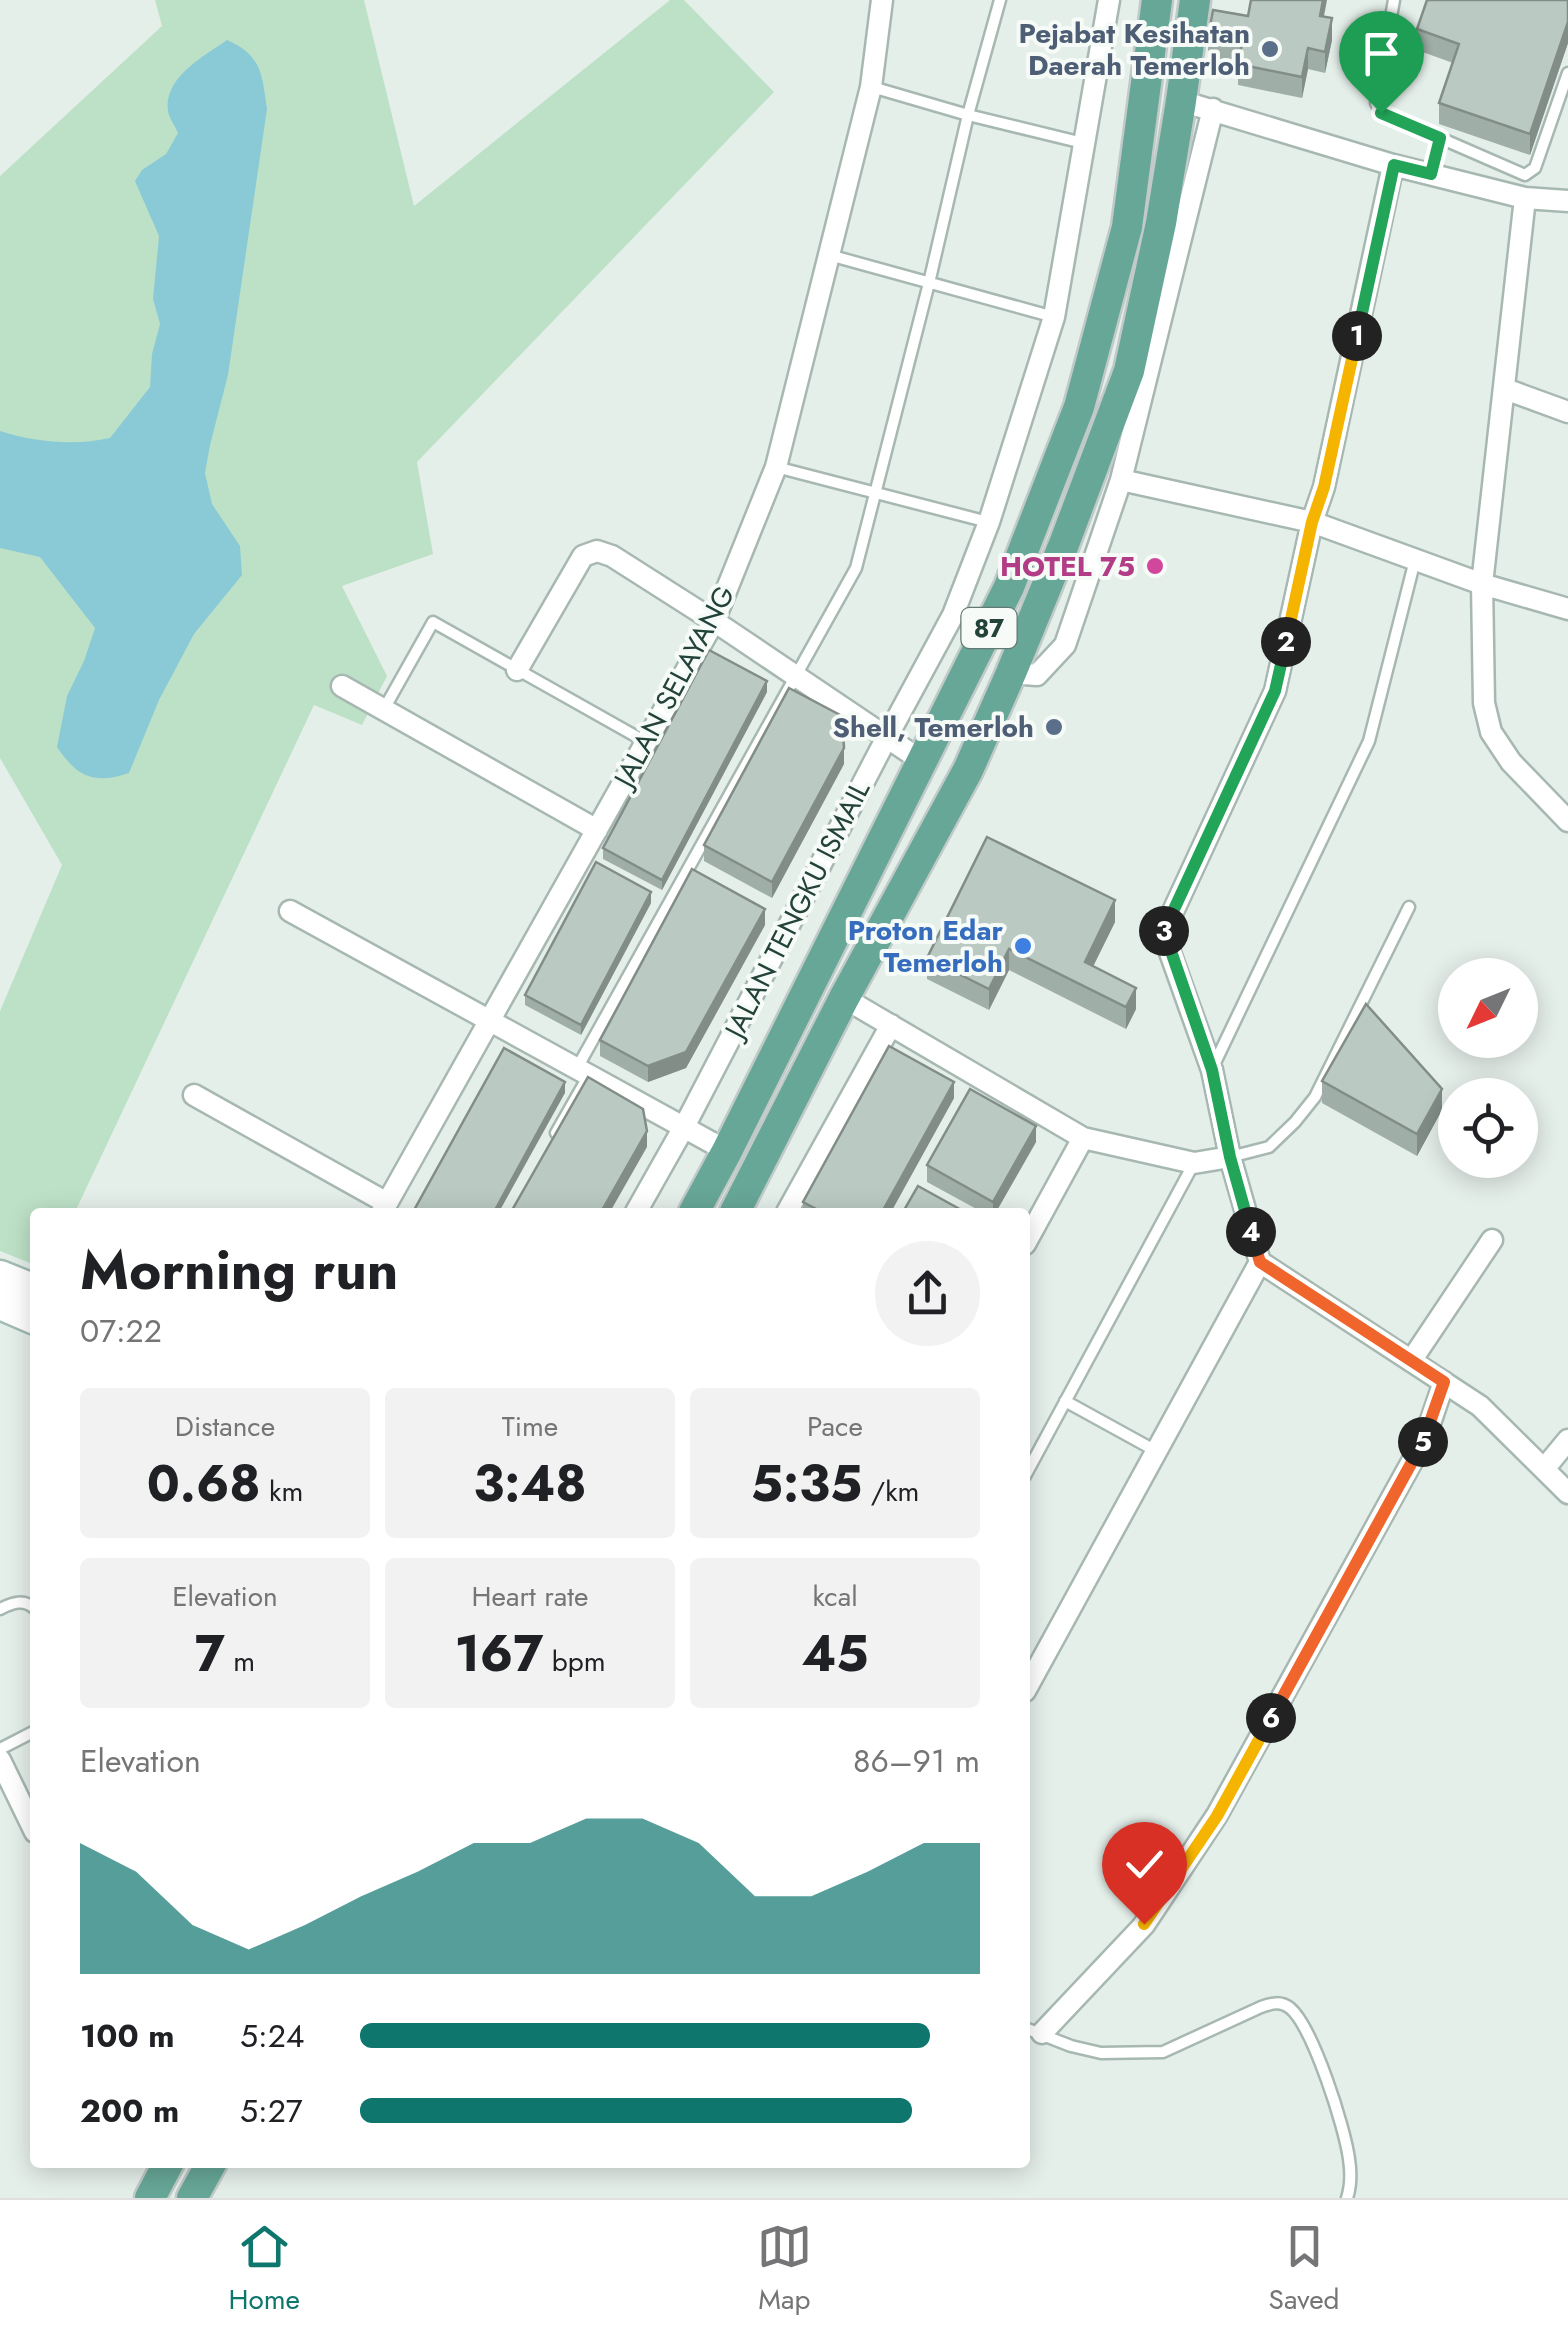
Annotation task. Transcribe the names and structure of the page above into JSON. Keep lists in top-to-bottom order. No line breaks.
{"streets":{"main road":["87","JALAN TENGKU ISMAIL"],"street":["JALAN SELAYANG"]},"places":["Pejabat Kesihatan Daerah Temerloh","HOTEL 75","Shell, Temerloh","Proton Edar Temerloh"],"north":"bottom left","page":{"pins":["1","2","3","4","5","6"],"heading":["Morning run","07:22"],"stats":[["Distance","0.68 km"],["Time","3:48"],["Pace","5:35 /km"],["Elevation","7 m"],["Heart rate","167 bpm"],["kcal","45"]],"chart":["Elevation","86–91 m"],"list":[{"name":"100 m","note":"5:24"},{"name":"200 m","note":"5:27"}],"tabs":["Home","Map","Saved"]}}
